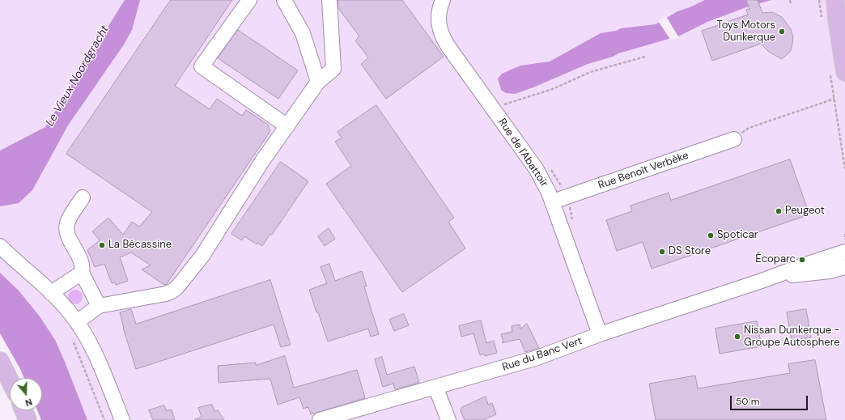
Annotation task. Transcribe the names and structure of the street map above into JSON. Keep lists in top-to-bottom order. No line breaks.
{"streets":{"street":["Rue de l'Abattoir","Rue Benoît Verbèke","Rue du Banc Vert"]},"crossings":[["Rue de l'Abattoir","Rue Benoît Verbèke"],["Rue de l'Abattoir","Rue du Banc Vert"]],"water":["Le Vieux Noordgracht"],"places":["Toys Motors Dunkerque","Peugeot","Spoticar","La Bécassine","DS Store","Écoparc","Nissan Dunkerque - Groupe Autosphere"],"scale_bar":"50 m","north":"bottom"}
